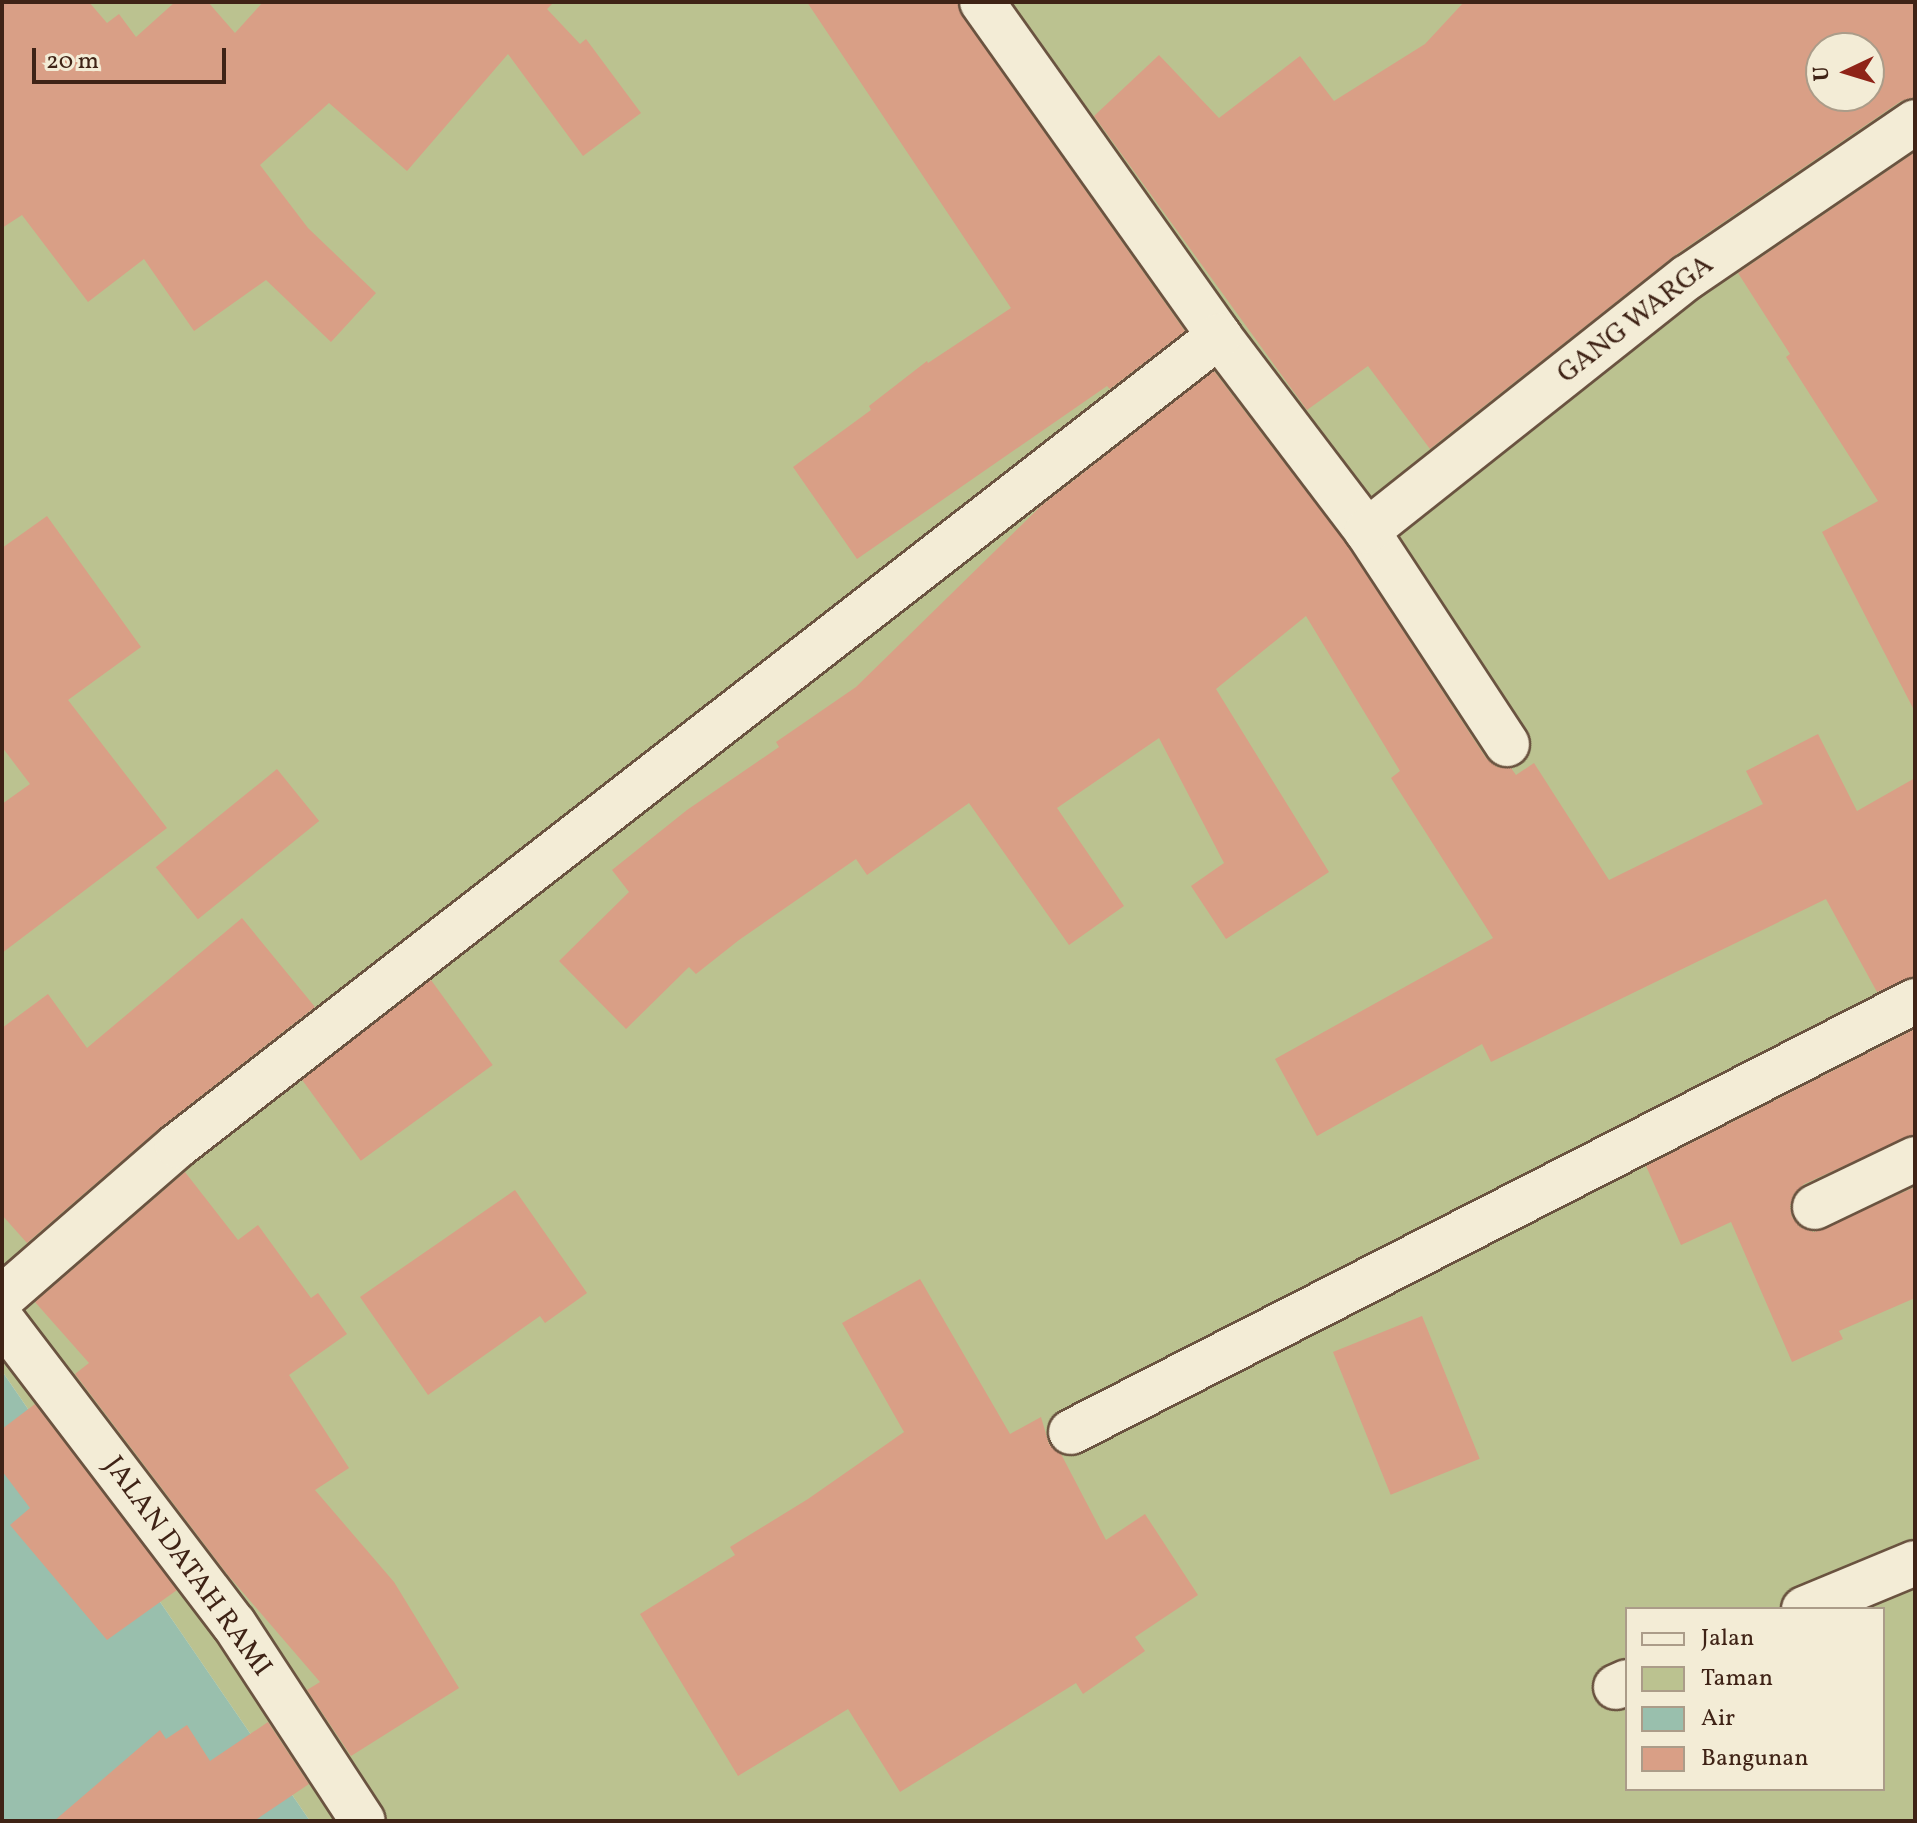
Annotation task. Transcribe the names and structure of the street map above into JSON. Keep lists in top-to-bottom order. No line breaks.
{"streets":{"lane":["GANG WARGA","JALAN DATAH RAMI"]},"legend":["Jalan","Taman","Air","Bangunan"],"scale_bar":"20 m","north":"left"}
